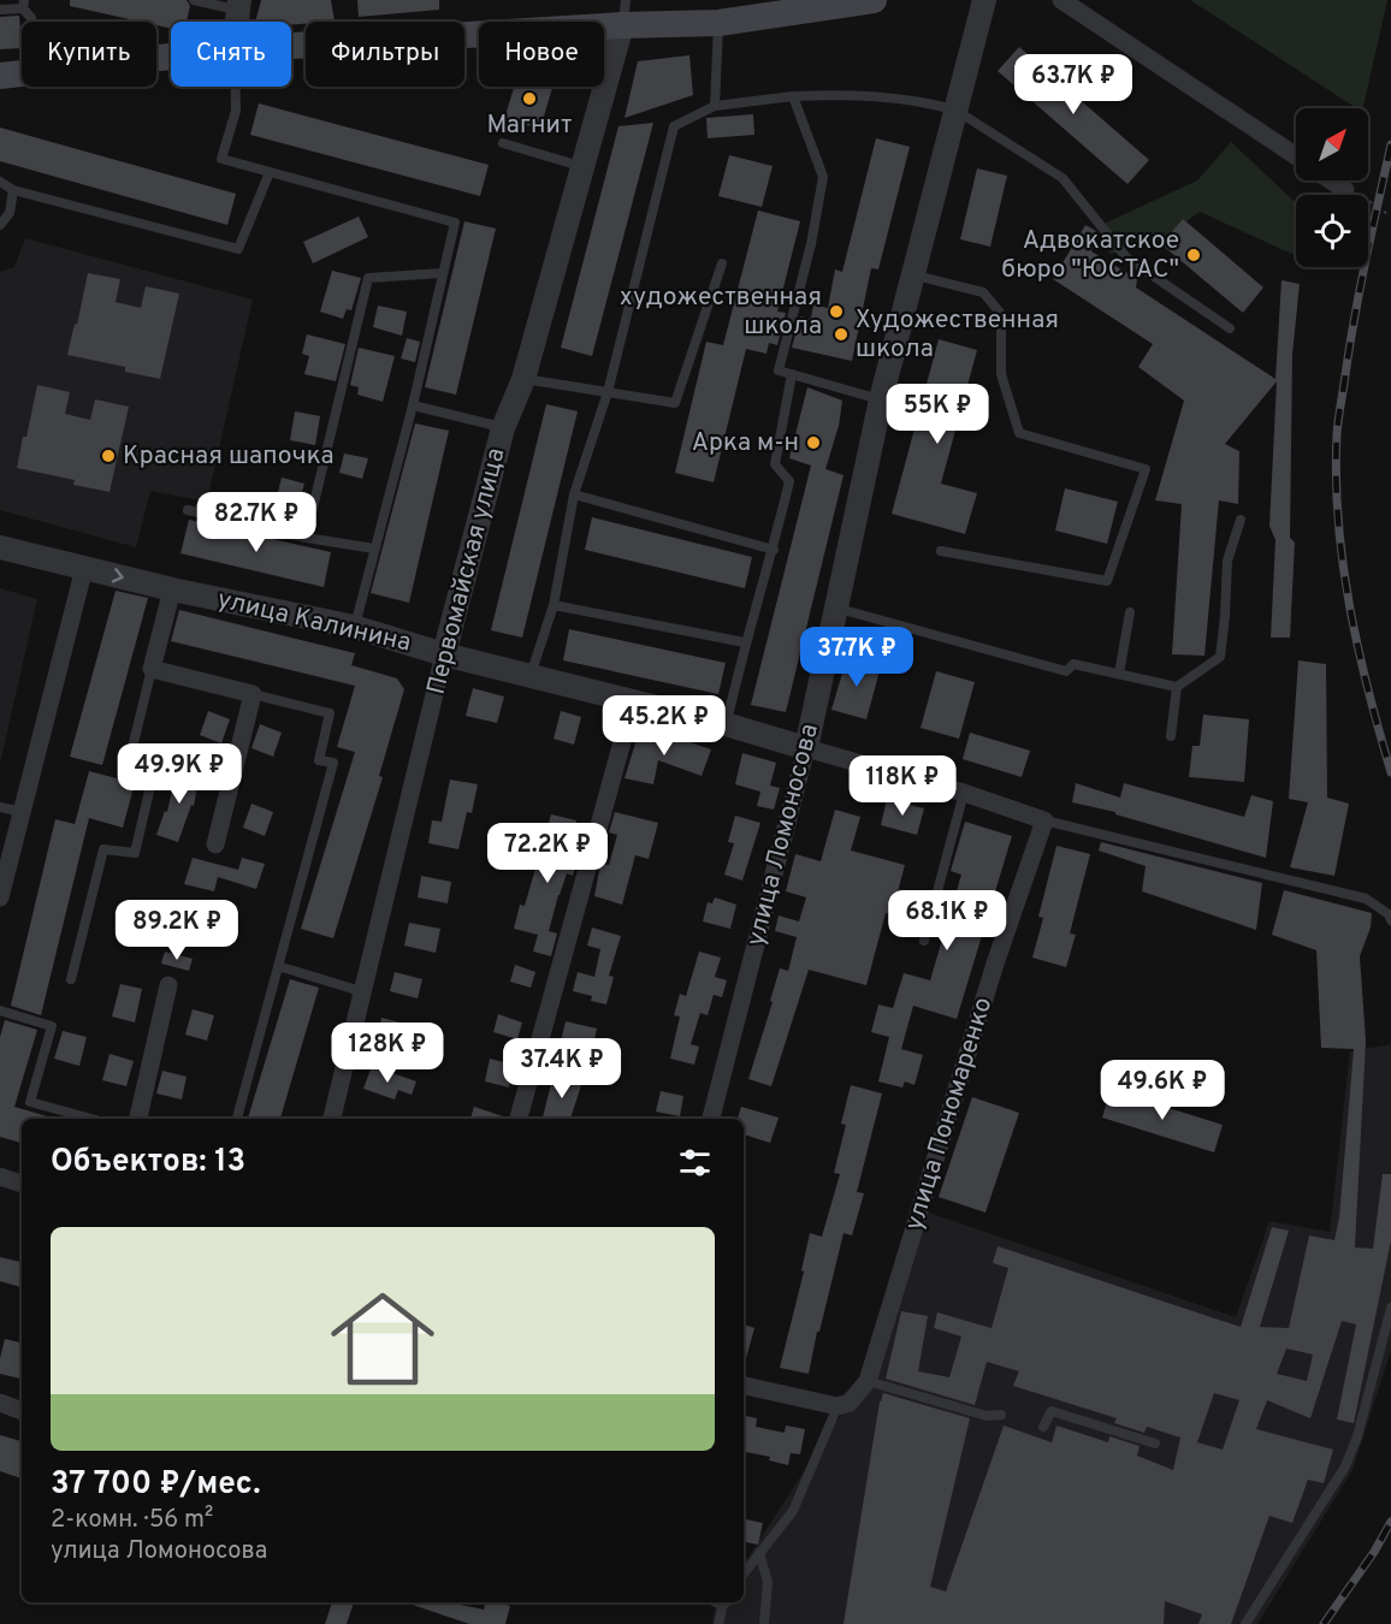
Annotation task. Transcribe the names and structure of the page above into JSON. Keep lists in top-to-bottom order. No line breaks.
{"streets":{"street":["Первомайская улица","улица Калинина","улица Ломоносова","улица Пономаренко"]},"crossings":[["Первомайская улица","улица Калинина"],["улица Калинина","улица Ломоносова"],["улица Калинина","улица Пономаренко"]],"places":["Магнит","Адвокатское бюро \"ЮСТАС\"","художественная школа","Художественная школа","Арка м-н","Красная шапочка"],"north":"top right","page":{"chip":["Купить","Снять","Фильтры","Новое"],"price":["63.7K ₽","55K ₽","82.7K ₽","37.7K ₽","45.2K ₽","49.9K ₽","118K ₽","72.2K ₽","68.1K ₽","89.2K ₽","128K ₽","37.4K ₽","49.6K ₽"],"heading":"Объектов: 13","list":[{"name":"37 700 ₽/мес.","note":"2-комн. · 56 m² · улица Ломоносова"}]}}
